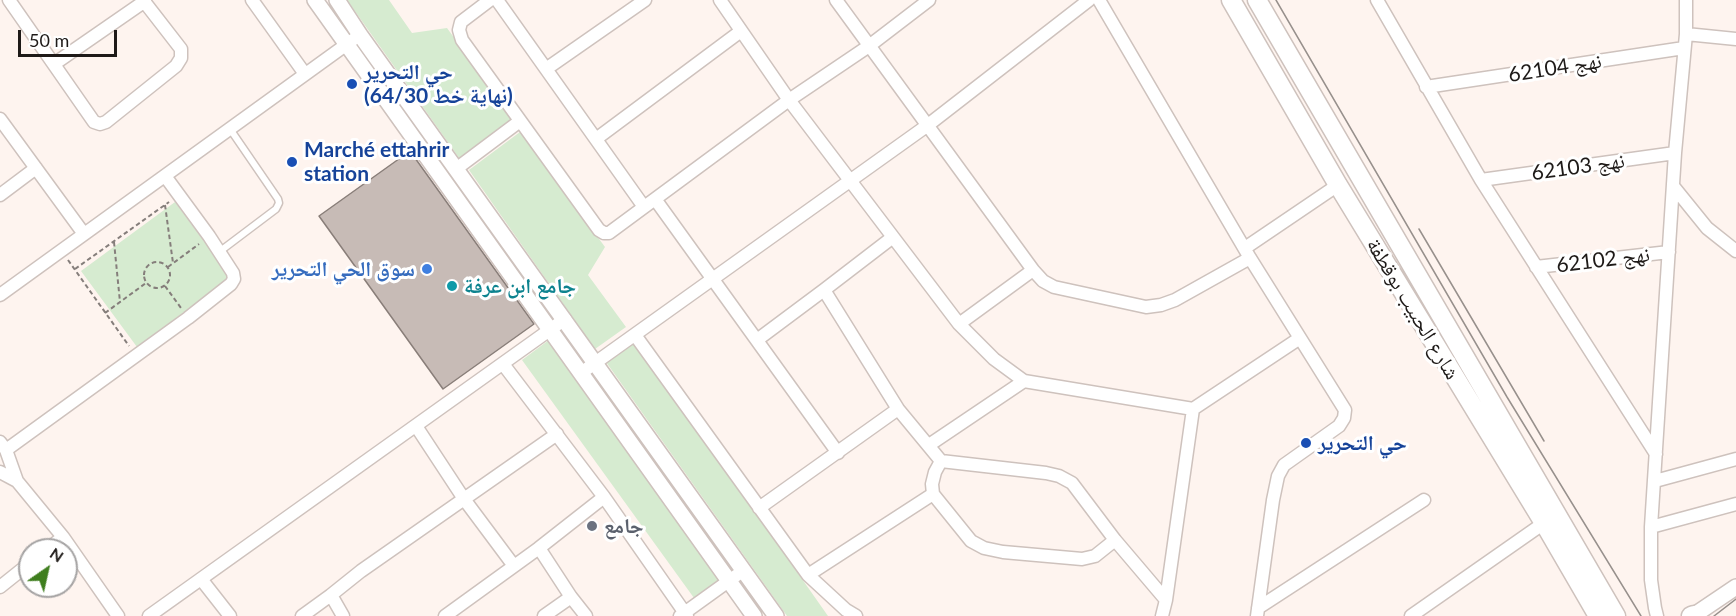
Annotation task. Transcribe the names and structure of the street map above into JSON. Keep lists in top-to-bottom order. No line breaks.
{"streets":{"main road":["شارع الحبيب بوقطفة"],"street":["نهج 62104","نهج 62103","نهج 62102"]},"places":["حي التحرير (نهاية خط 64/30)","Marché ettahrir station","سوق الحي التحرير","جامع ابن عرفة","حي التحرير","جامع"],"scale_bar":"50 m","north":"top right"}
